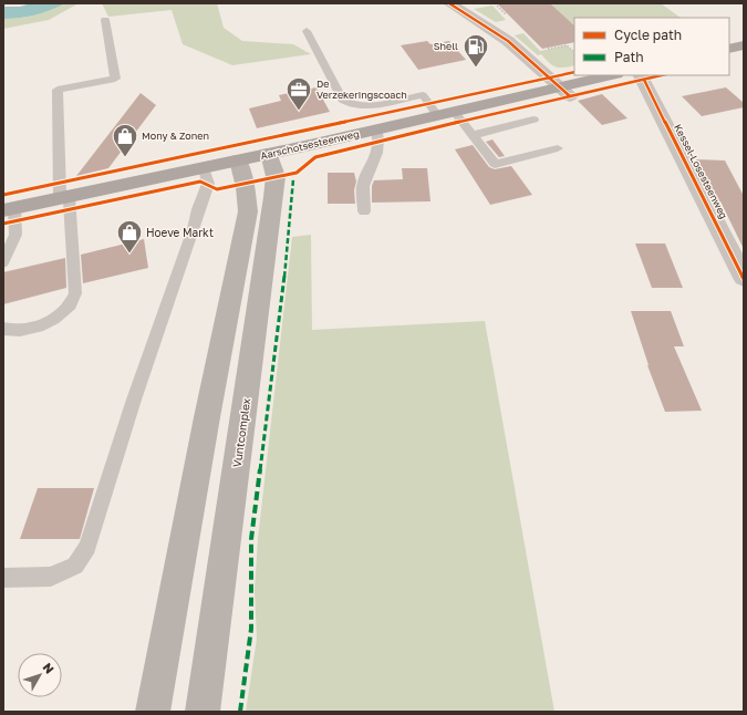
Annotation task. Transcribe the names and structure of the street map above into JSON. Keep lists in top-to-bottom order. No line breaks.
{"streets":{"main road":["Aarschotsesteenweg","Vuntcomplex"],"street":["Kessel-Losesteenweg"]},"crossings":[["Aarschotsesteenweg","Vuntcomplex"]],"places":{"fuel station":["Shell"],"office":["De Verzekeringscoach"],"shop":["Mony & Zonen","Hoeve Markt"]},"legend":["Cycle path","Path"],"north":"top right"}
